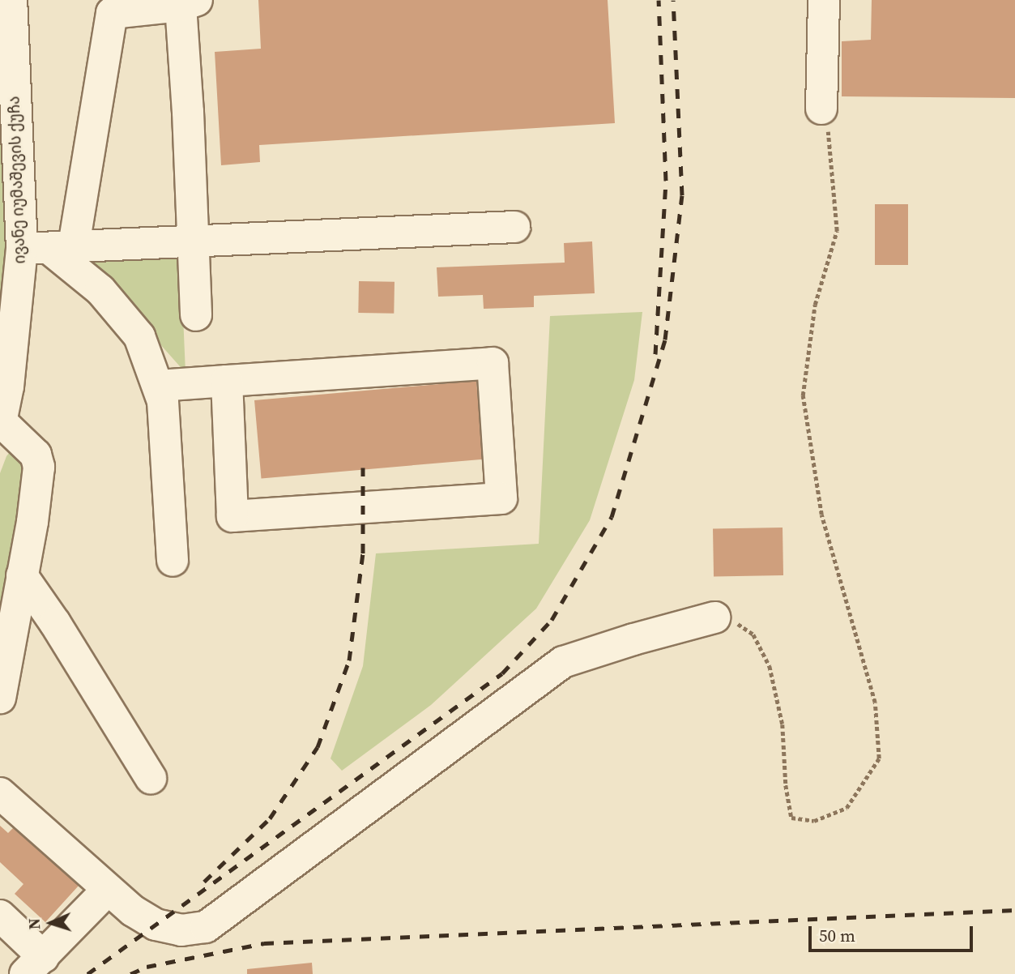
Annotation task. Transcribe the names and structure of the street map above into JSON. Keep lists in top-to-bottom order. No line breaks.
{"streets":{"street":["ივანე იუმაშევის ქუჩა"]},"scale_bar":"50 m","north":"left"}
